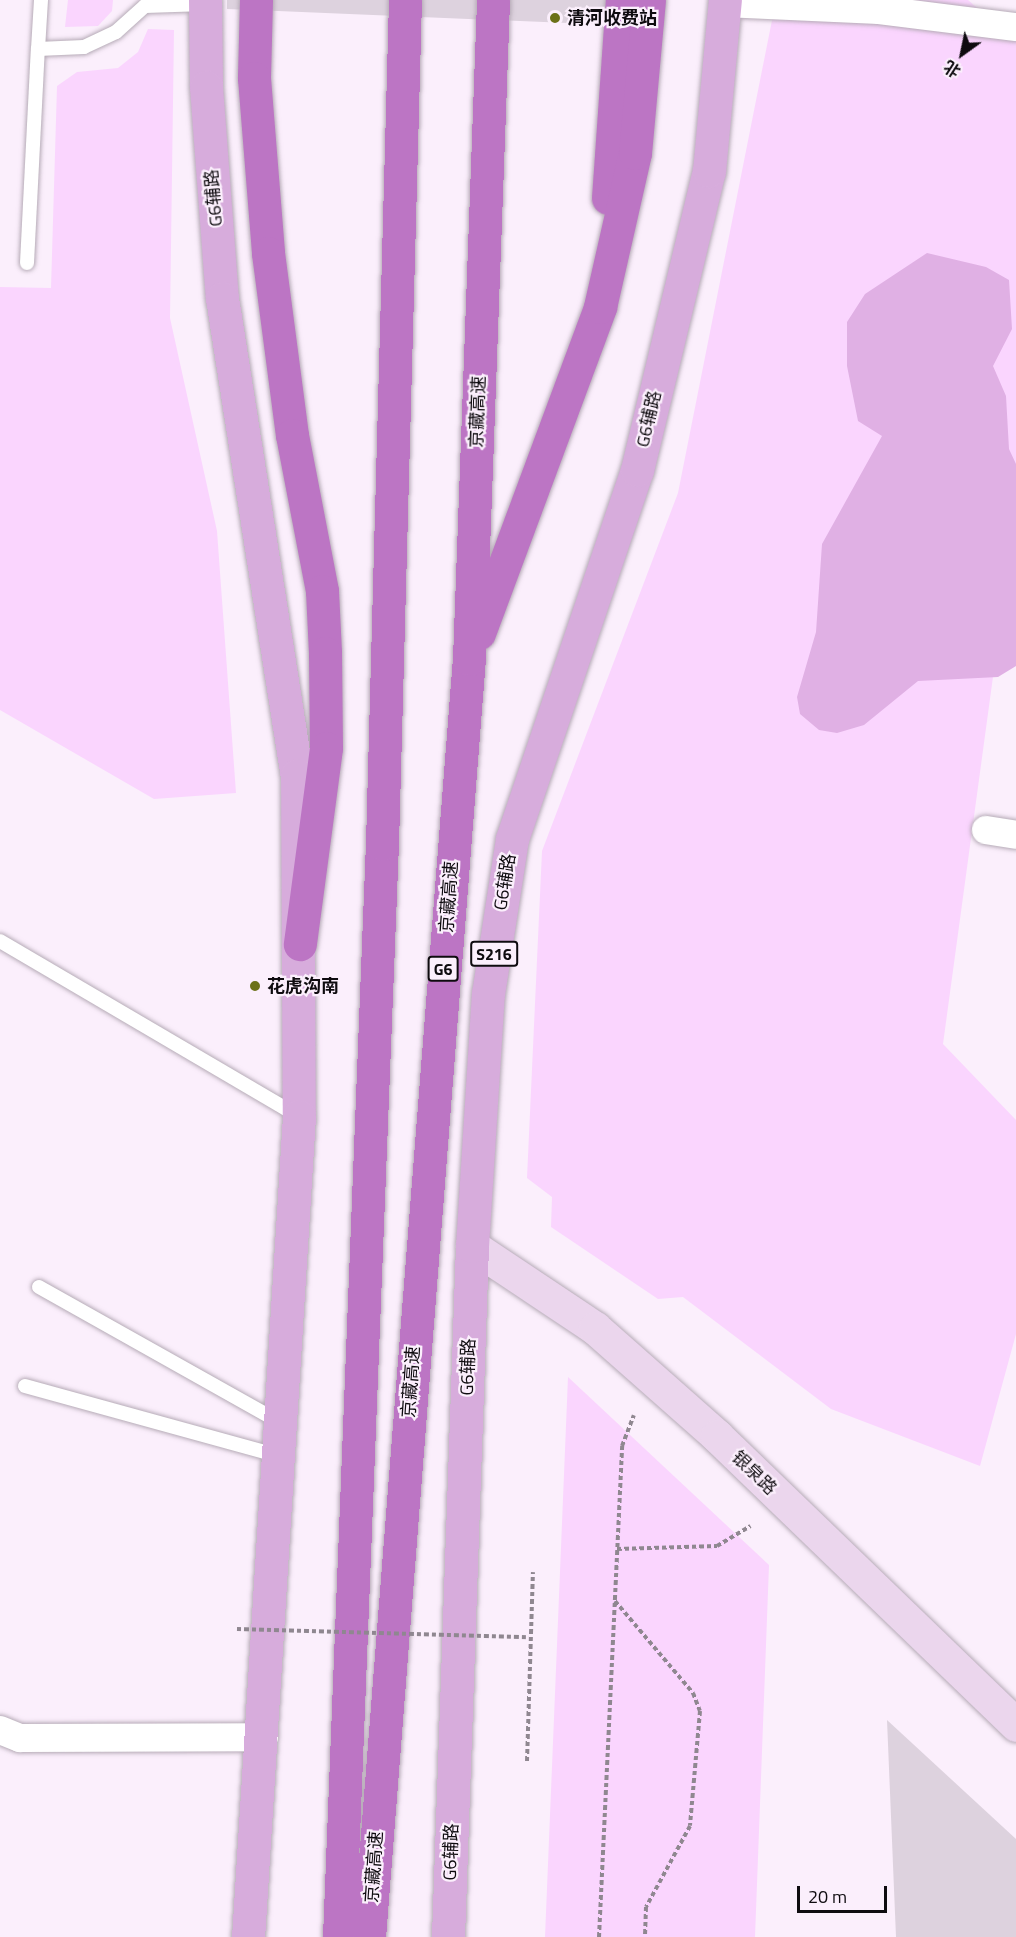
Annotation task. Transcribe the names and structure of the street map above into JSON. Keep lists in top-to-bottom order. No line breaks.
{"streets":{"highway":["京藏高速","G6"],"main road":["G6辅路","S216","银泉路"]},"crossings":[["G6辅路","银泉路"]],"places":["清河收费站","花虎沟南"],"scale_bar":"20 m","north":"bottom left"}
